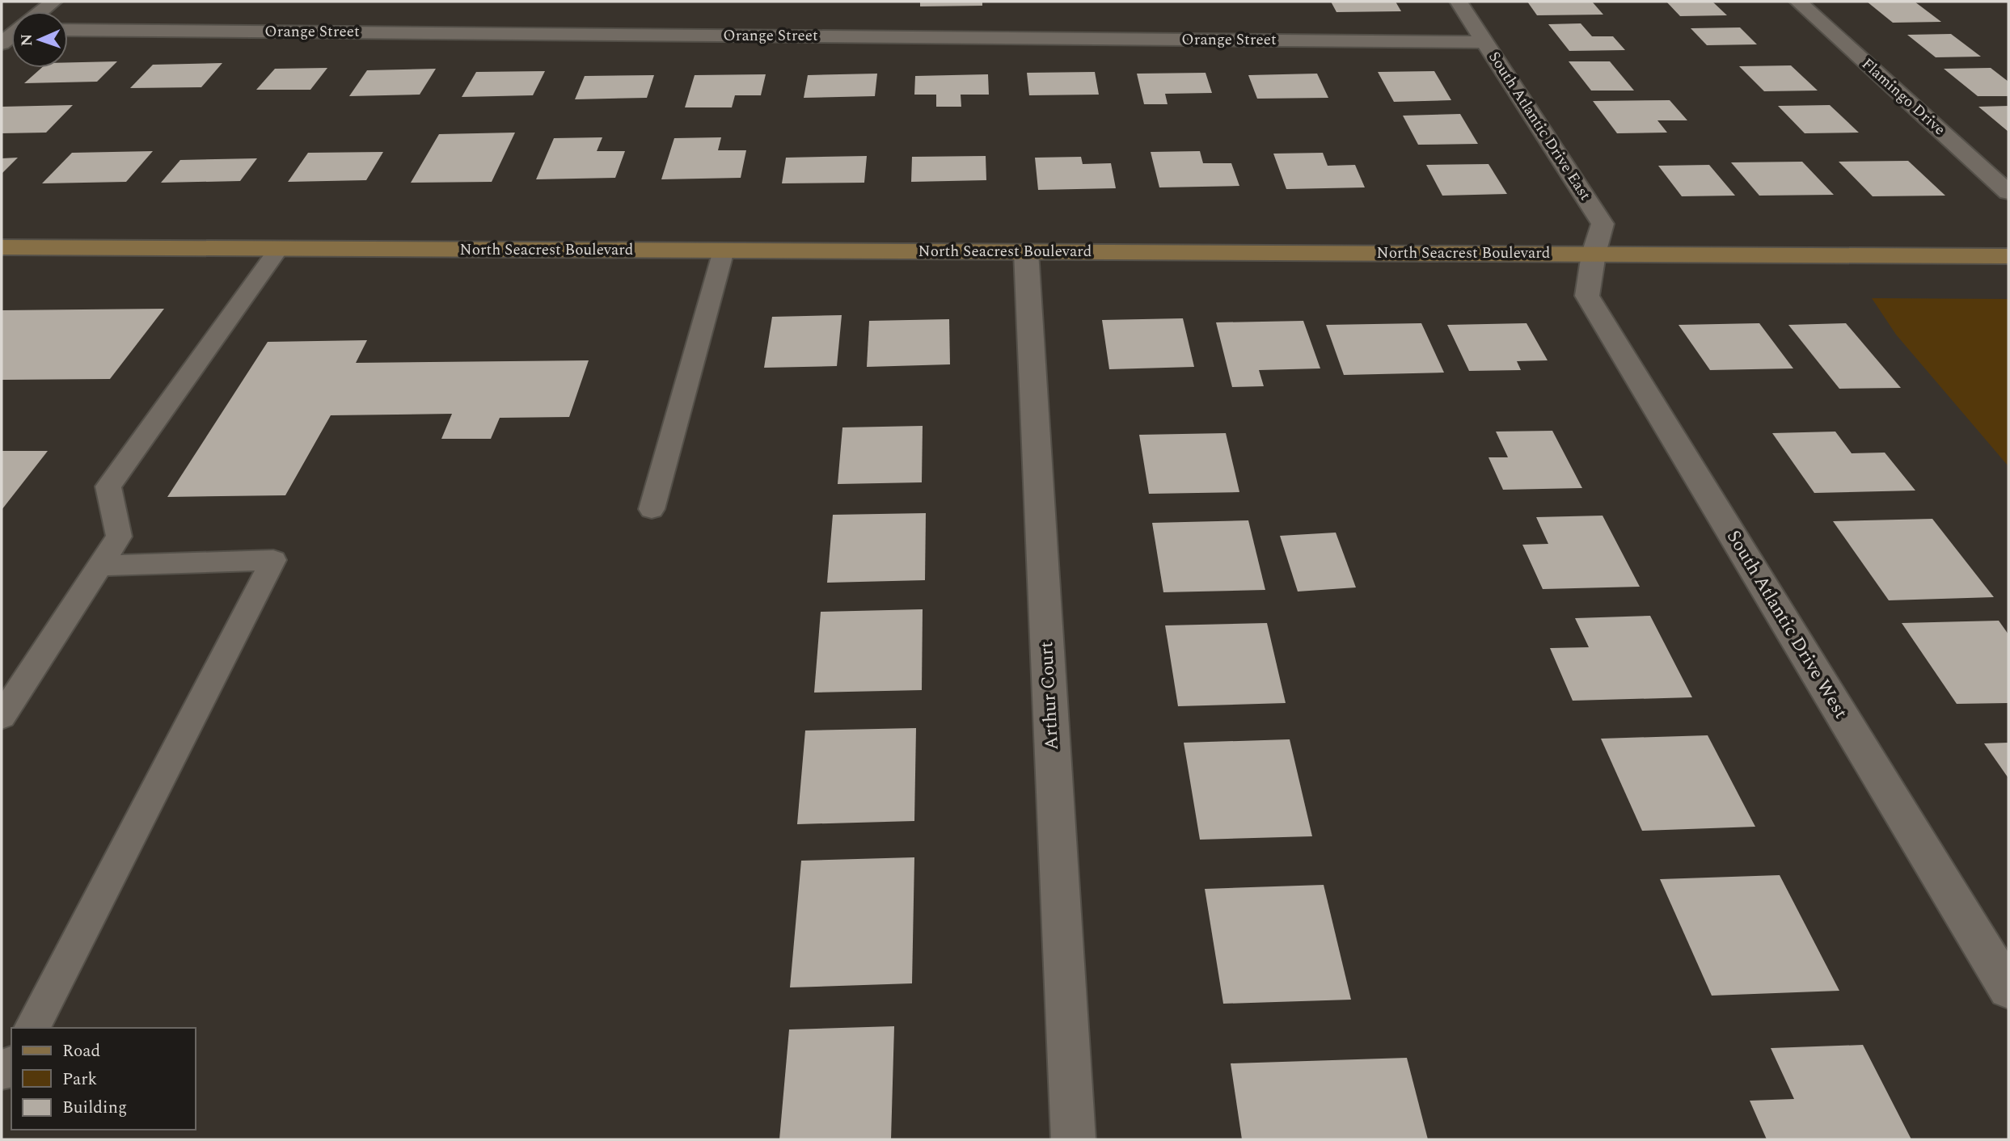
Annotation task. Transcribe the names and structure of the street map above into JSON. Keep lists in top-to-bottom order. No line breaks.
{"streets":{"street":["Orange Street","Flamingo Drive","South Atlantic Drive East","North Seacrest Boulevard","South Atlantic Drive West","Arthur Court"]},"crossings":[["Orange Street","South Atlantic Drive East"],["South Atlantic Drive East","North Seacrest Boulevard"],["South Atlantic Drive East","South Atlantic Drive West"],["North Seacrest Boulevard","South Atlantic Drive West"],["North Seacrest Boulevard","Arthur Court"]],"legend":["Road","Park","Building"],"north":"left"}
